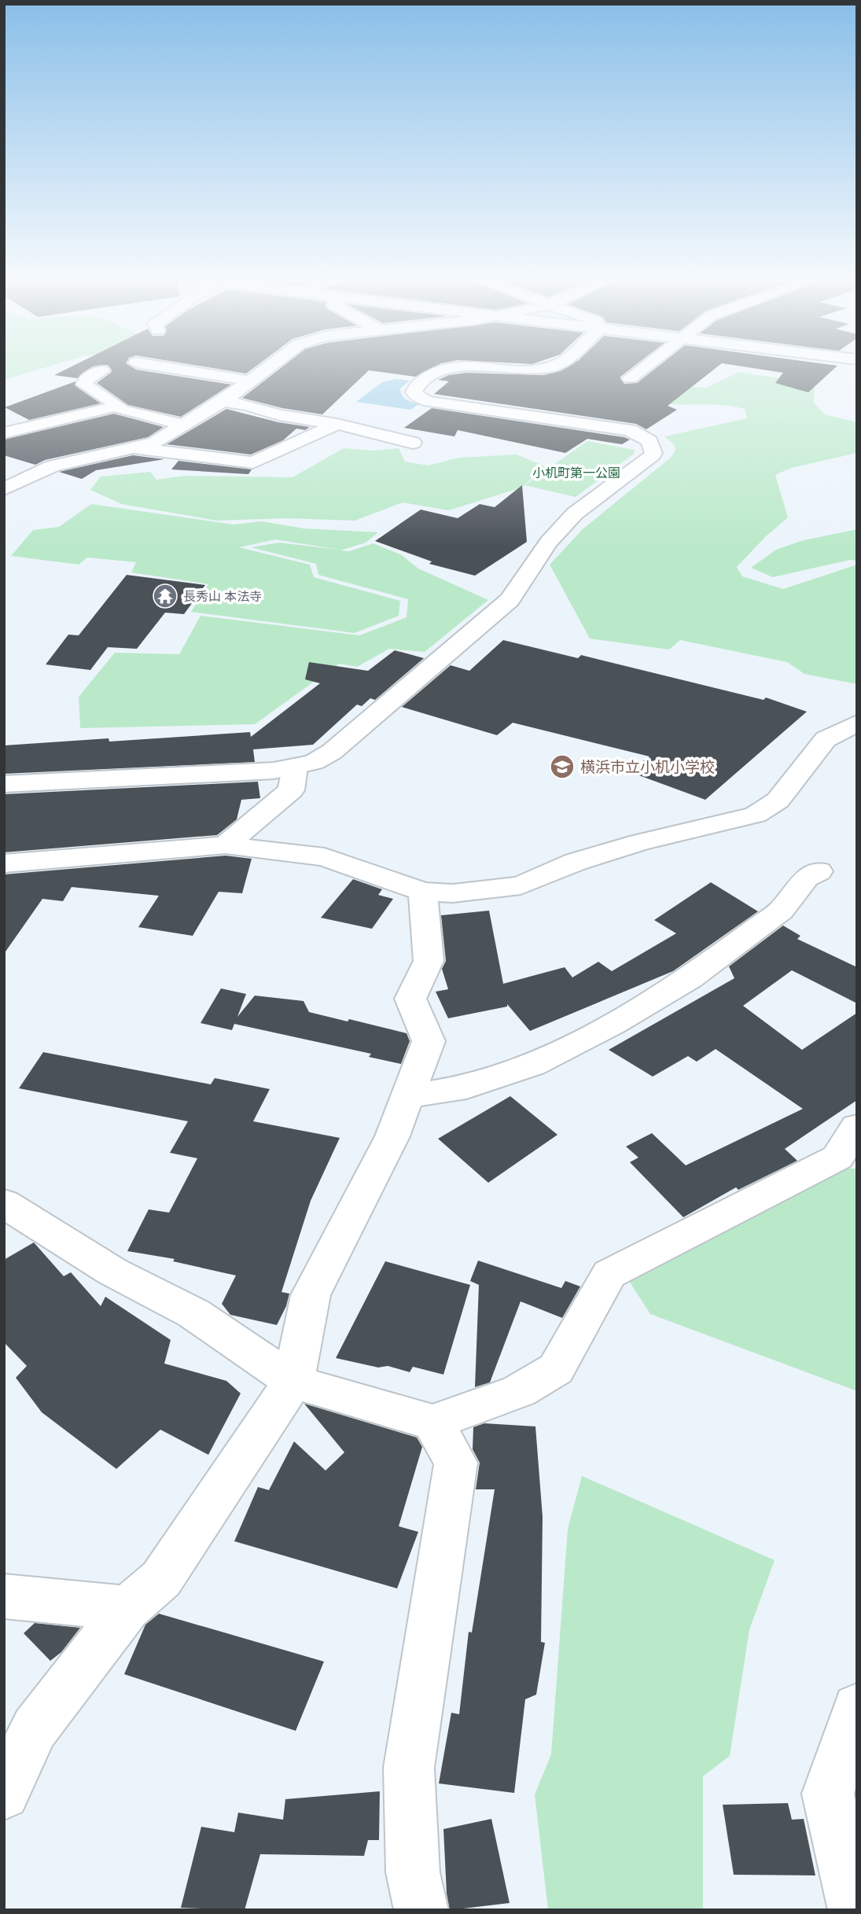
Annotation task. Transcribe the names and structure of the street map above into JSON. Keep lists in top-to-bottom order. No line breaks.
{"parks":["小机町第一公園"],"places":{"temple":["長秀山 本法寺"],"school or university":["横浜市立小机小学校"]}}
